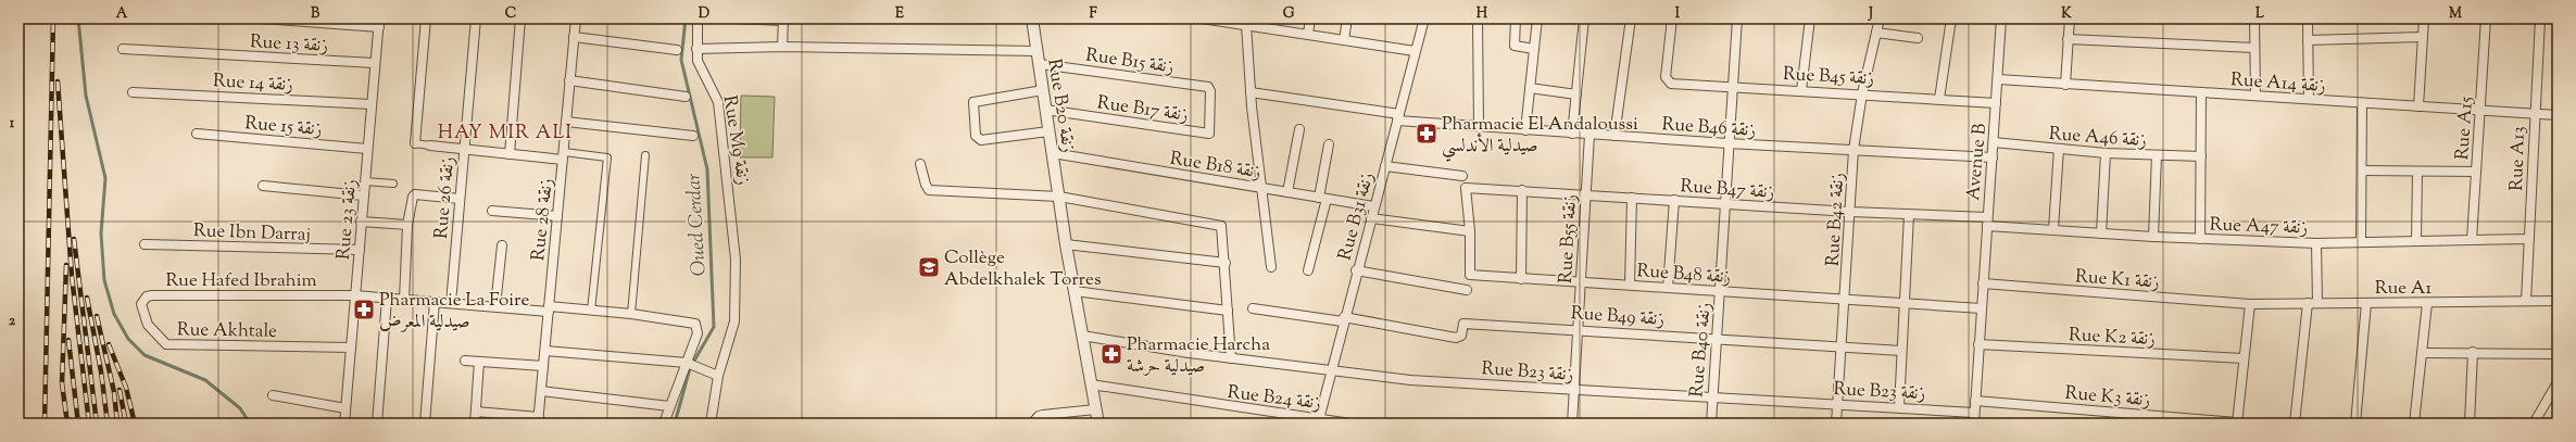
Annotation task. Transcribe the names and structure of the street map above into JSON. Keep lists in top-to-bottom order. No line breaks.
{"streets":{"street":["Rue 13 زنقة","Rue B15 زنقة","Rue B45 زنقة","Rue 14 زنقة","Rue A14 زنقة","Rue B20 زنقة","Rue B17 زنقة","Rue 15 زنقة","Rue B46 زنقة","Rue A15","Rue A46 زنقة","Rue M9 زنقة","Rue A13","Avenue B","Rue B18 زنقة","Rue B47 زنقة","Rue 26 زنقة","Rue B31 زنقة","Rue 23 زنقة","Rue 28 زنقة","Rue B42 زنقة","Rue A47 زنقة","Rue Ibn Darraj","Rue B55 زنقة","Rue B48 زنقة","Rue K1 زنقة","Rue Hafed Ibrahim","Rue A1","Rue B49 زنقة","Rue Akhtale","Rue K2 زنقة","Rue B40 زنقة","Rue B23 زنقة","Rue K3 زنقة","Rue B24 زنقة"]},"crossings":[["Rue 13 زنقة","Rue 23 زنقة"],["Rue B15 زنقة","Rue B20 زنقة"],["Rue B15 زنقة","Rue B17 زنقة"],["Rue B45 زنقة","Avenue B"],["Rue B45 زنقة","Rue B42 زنقة"],["Rue B45 زنقة","Rue B40 زنقة"],["Rue 14 زنقة","Rue 23 زنقة"],["Rue A14 زنقة","Rue A15"],["Rue A14 زنقة","Rue A13"],["Rue A14 زنقة","Avenue B"],["Rue B20 زنقة","Rue B17 زنقة"],["Rue B20 زنقة","Rue B18 زنقة"],["Rue B20 زنقة","Rue B23 زنقة"],["Rue B20 زنقة","Rue B24 زنقة"],["Rue 15 زنقة","Rue 23 زنقة"],["Rue B46 زنقة","Avenue B"],["Rue B46 زنقة","Rue B31 زنقة"],["Rue B46 زنقة","Rue B42 زنقة"],["Rue B46 زنقة","Rue B55 زنقة"],["Rue B46 زنقة","Rue B40 زنقة"],["Rue A15","Rue A47 زنقة"],["Rue A46 زنقة","Avenue B"],["Rue A13","Rue A47 زنقة"],["Rue A13","Rue A1"],["Avenue B","Rue B47 زنقة"],["Avenue B","Rue A47 زنقة"],["Avenue B","Rue B48 زنقة"],["Avenue B","Rue K1 زنقة"],["Avenue B","Rue K2 زنقة"],["Avenue B","Rue B23 زنقة"],["Avenue B","Rue K3 زنقة"],["Rue B18 زنقة","Rue B31 زنقة"],["Rue B47 زنقة","Rue B42 زنقة"],["Rue B47 زنقة","Rue A47 زنقة"],["Rue B47 زنقة","Rue B55 زنقة"],["Rue B47 زنقة","Rue B48 زنقة"],["Rue B47 زنقة","Rue B40 زنقة"],["Rue 26 زنقة","Rue Hafed Ibrahim"],["Rue B31 زنقة","Rue B49 زنقة"],["Rue B31 زنقة","Rue B23 زنقة"],["Rue B31 زنقة","Rue B24 زنقة"],["Rue 23 زنقة","Rue Ibn Darraj"],["Rue 23 زنقة","Rue Hafed Ibrahim"],["Rue 23 زنقة","Rue Akhtale"],["Rue 28 زنقة","Rue Hafed Ibrahim"],["Rue B42 زنقة","Rue B48 زنقة"],["Rue B42 زنقة","Rue B49 زنقة"],["Rue B42 زنقة","Rue B23 زنقة"],["Rue B55 زنقة","Rue B48 زنقة"],["Rue B55 زنقة","Rue B49 زنقة"],["Rue B55 زنقة","Rue B23 زنقة"],["Rue B48 زنقة","Rue B40 زنقة"],["Rue K1 زنقة","Rue A1"],["Rue Hafed Ibrahim","Rue Akhtale"],["Rue B49 زنقة","Rue B40 زنقة"],["Rue B40 زنقة","Rue B23 زنقة"]],"districts":["HAY MIR ALI"],"water":["Oued Cerdar"],"places":{"pharmacy":["Pharmacie El Andaloussi صيدلية الأندلسي","Pharmacie La Foire صيدلية المعرض","Pharmacie Harcha صيدلية حرشة"],"school or university":["Collège Abdelkhalek Torres"]},"grid":{"columns":["A","B","C","D","E","F","G","H","I","J","K","L","M"],"rows":["1","2"]}}
